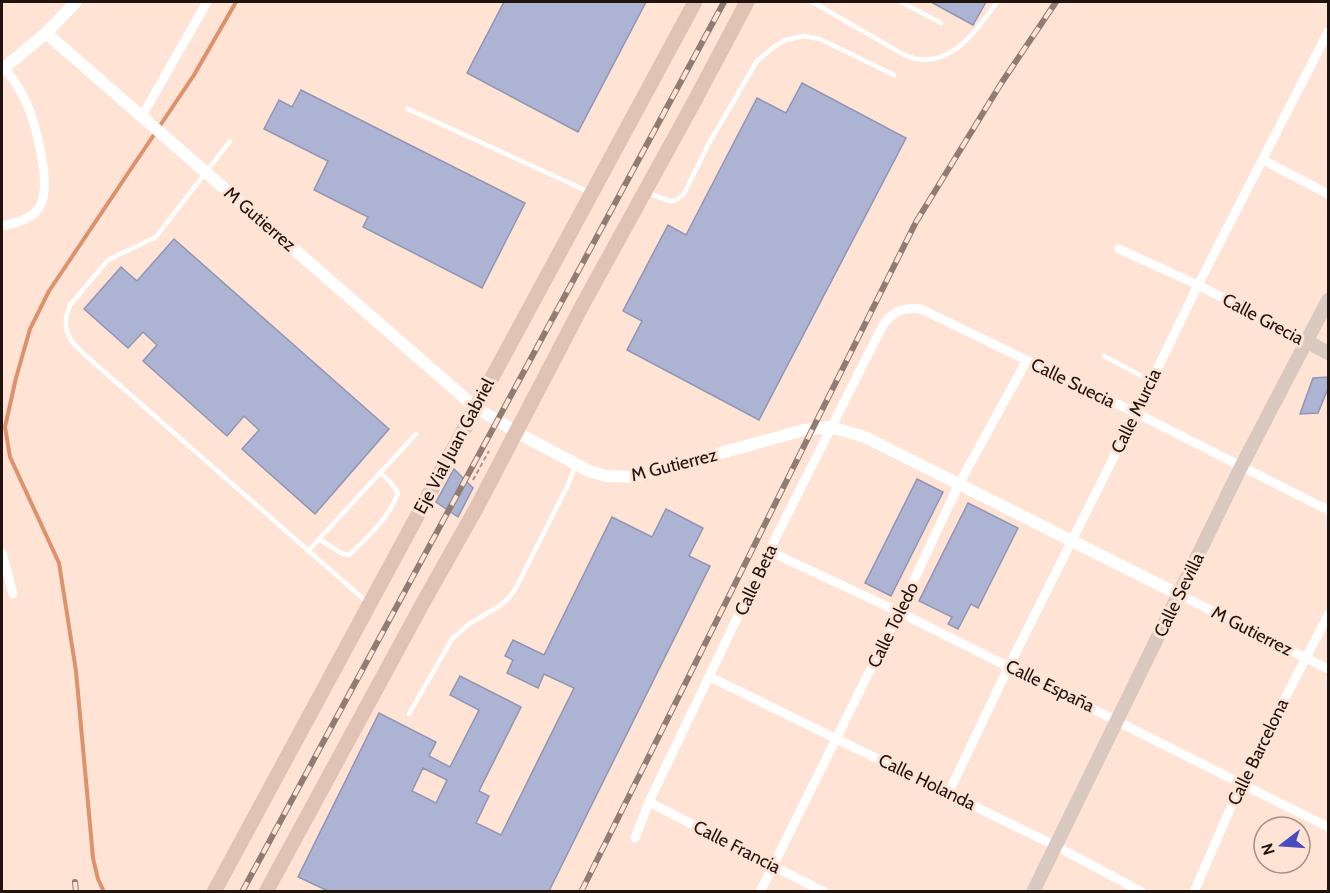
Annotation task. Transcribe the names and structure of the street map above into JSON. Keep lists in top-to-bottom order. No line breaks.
{"streets":{"main road":["Calle Grecia","Eje Vial Juan Gabriel","Calle Sevilla"],"street":["M Gutierrez","Calle Suecia","Calle Murcia","Calle Beta","Calle Toledo","Calle España","Calle Barcelona","Calle Holanda","Calle Francia"]},"crossings":[["M Gutierrez","Calle Murcia"],["M Gutierrez","Eje Vial Juan Gabriel"],["M Gutierrez","Calle Beta"],["M Gutierrez","Calle Sevilla"],["M Gutierrez","Calle Toledo"],["M Gutierrez","Calle Barcelona"],["Calle Grecia","Calle Murcia"],["Calle Grecia","Calle Sevilla"],["Calle Suecia","Calle Murcia"],["Calle Suecia","Calle Beta"],["Calle Suecia","Calle Sevilla"],["Calle Suecia","Calle Toledo"],["Calle Murcia","Calle España"],["Calle Murcia","Calle Holanda"],["Calle Beta","Calle España"],["Calle Beta","Calle Holanda"],["Calle Beta","Calle Francia"],["Calle Sevilla","Calle España"],["Calle Sevilla","Calle Holanda"],["Calle Toledo","Calle España"],["Calle Toledo","Calle Holanda"],["Calle Toledo","Calle Francia"],["Calle España","Calle Barcelona"]],"north":"left"}
